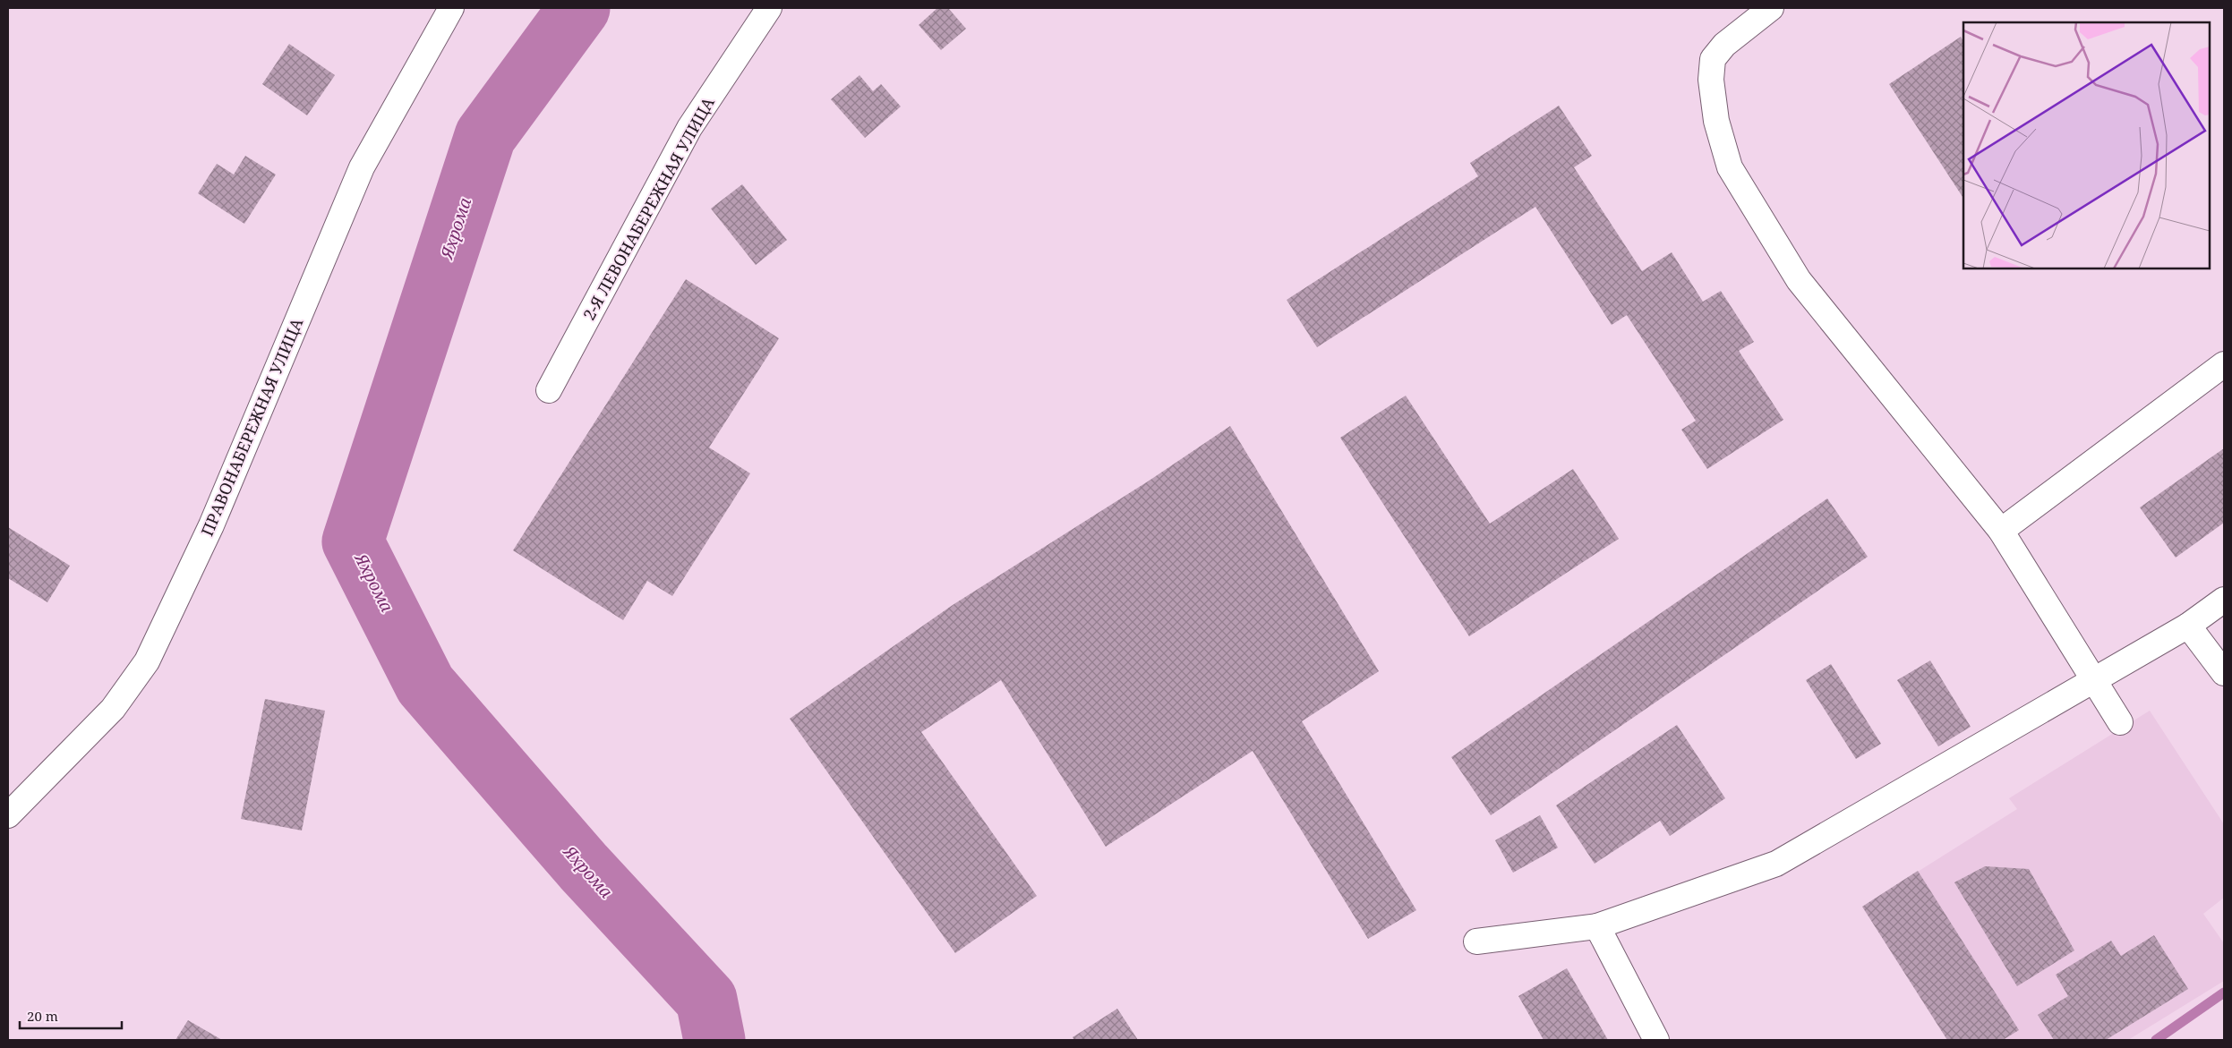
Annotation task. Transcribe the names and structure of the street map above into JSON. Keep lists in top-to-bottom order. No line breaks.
{"streets":{"street":["2-Я ЛЕВОНАБЕРЕЖНАЯ УЛИЦА","ПРАВОНАБЕРЕЖНАЯ УЛИЦА"]},"water":["Яхрома"],"scale_bar":"20 m"}
